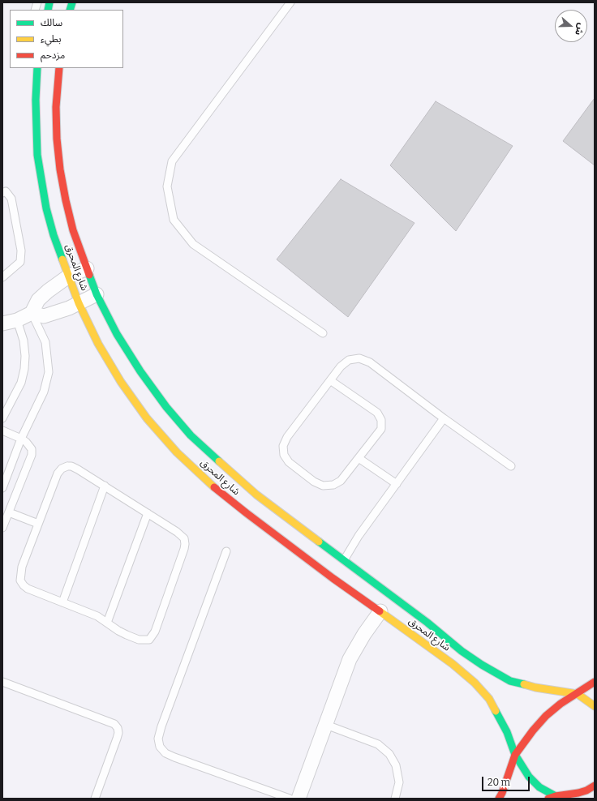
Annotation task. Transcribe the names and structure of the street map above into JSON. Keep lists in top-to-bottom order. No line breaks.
{"streets":{"street":["شارع المحرق"]},"legend":["سالك","بطيء","مزدحم"],"scale_bar":"20 m","north":"right"}
